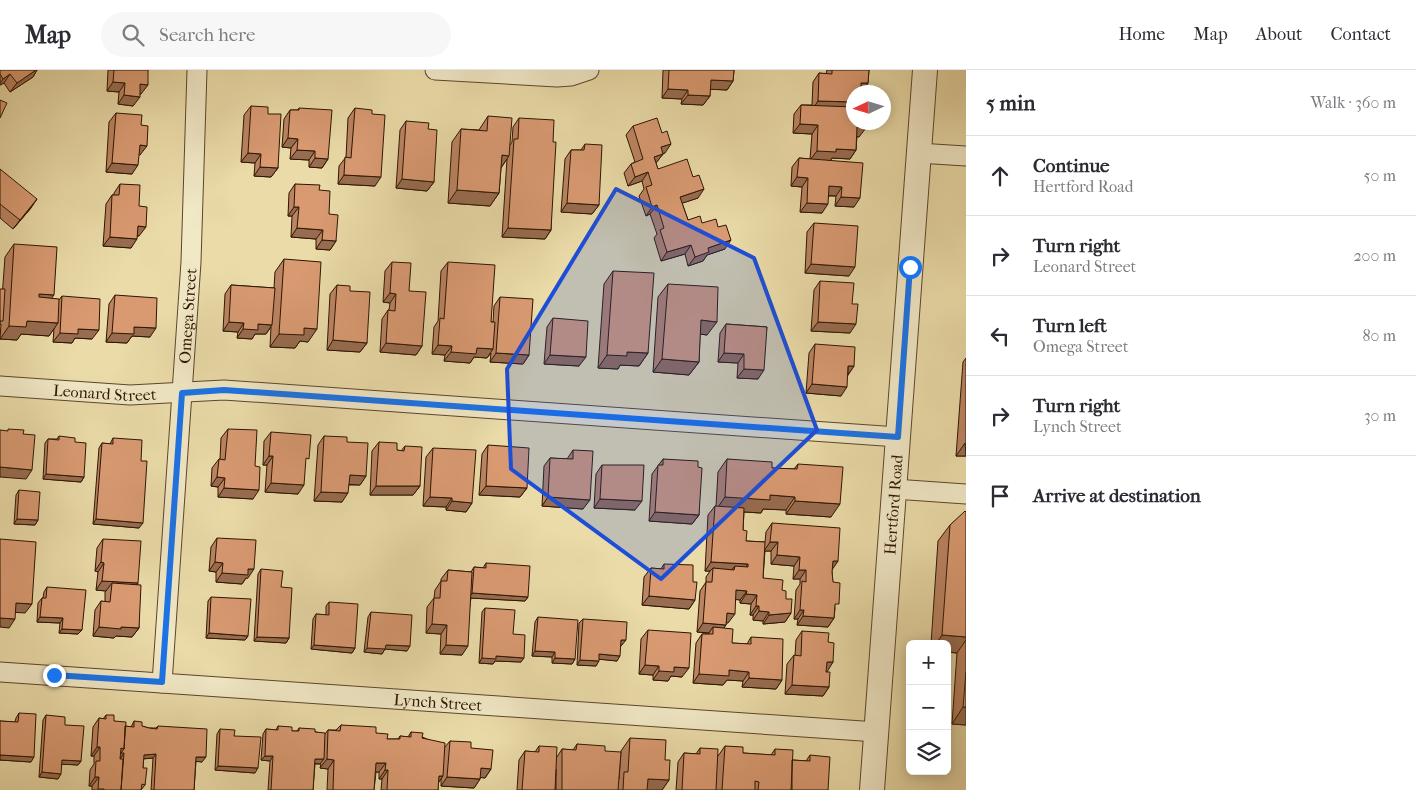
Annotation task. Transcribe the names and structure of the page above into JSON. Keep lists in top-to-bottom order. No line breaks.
{"streets":{"street":["Omega Street","Leonard Street","Hertford Road","Lynch Street"]},"crossings":[["Omega Street","Leonard Street"],["Omega Street","Lynch Street"],["Leonard Street","Hertford Road"],["Hertford Road","Lynch Street"]],"north":"left","page":{"header":"Map","search":"Search here","nav":["Home","Map","About","Contact"],"heading":["5 min","Walk · 360 m"],"list":[["Continue","Hertford Road","50 m"],["Turn right","Leonard Street","200 m"],["Turn left","Omega Street","80 m"],["Turn right","Lynch Street","30 m"],"Arrive at destination"],"map_buttons":["+","−"]}}
